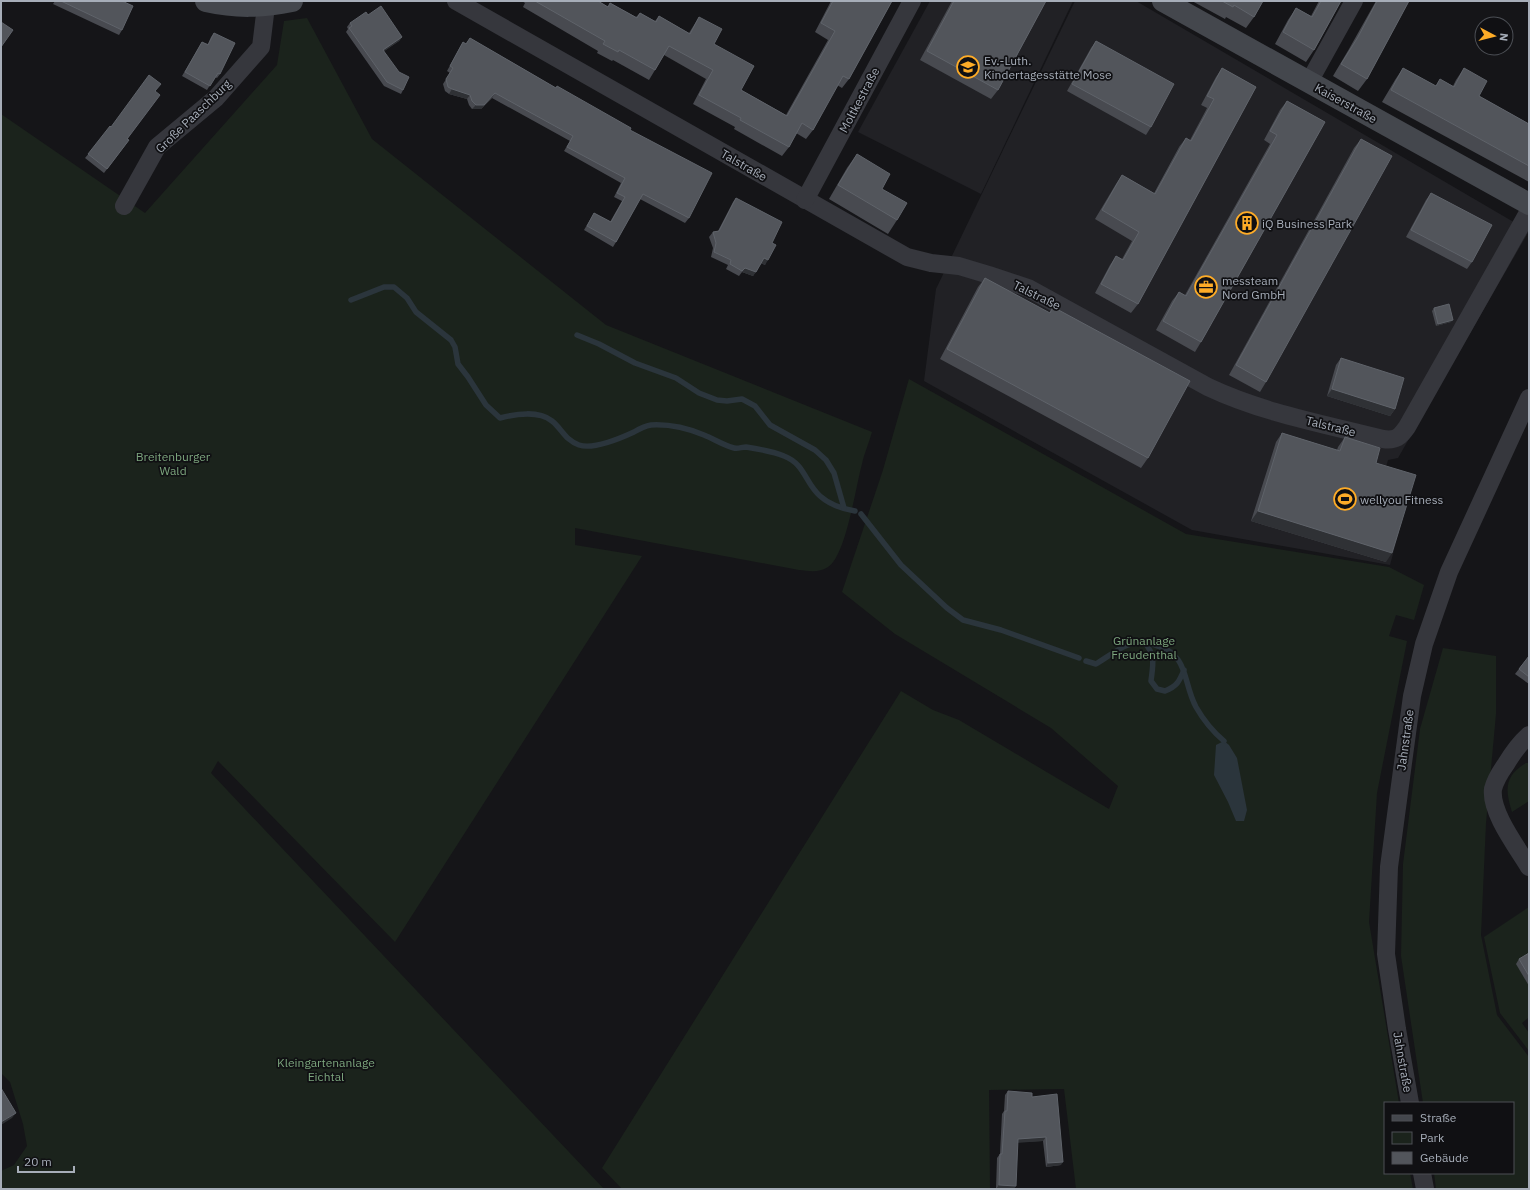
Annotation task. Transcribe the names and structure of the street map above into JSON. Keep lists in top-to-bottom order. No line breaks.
{"streets":{"main road":["Kaiserstraße"],"street":["Moltkestraße","Große Paaschburg","Talstraße","Jahnstraße"]},"crossings":[["Moltkestraße","Talstraße"]],"parks":["Breitenburger Wald","Grünanlage Freudenthal","Kleingartenanlage Eichtal"],"places":{"school or university":["Ev.-Luth. Kindertagesstätte Mose"],"building":["iQ Business Park"],"office":["messteam Nord GmbH"],"sports":["wellyou Fitness"]},"legend":["Straße","Park","Gebäude"],"scale_bar":"20 m","north":"right"}
